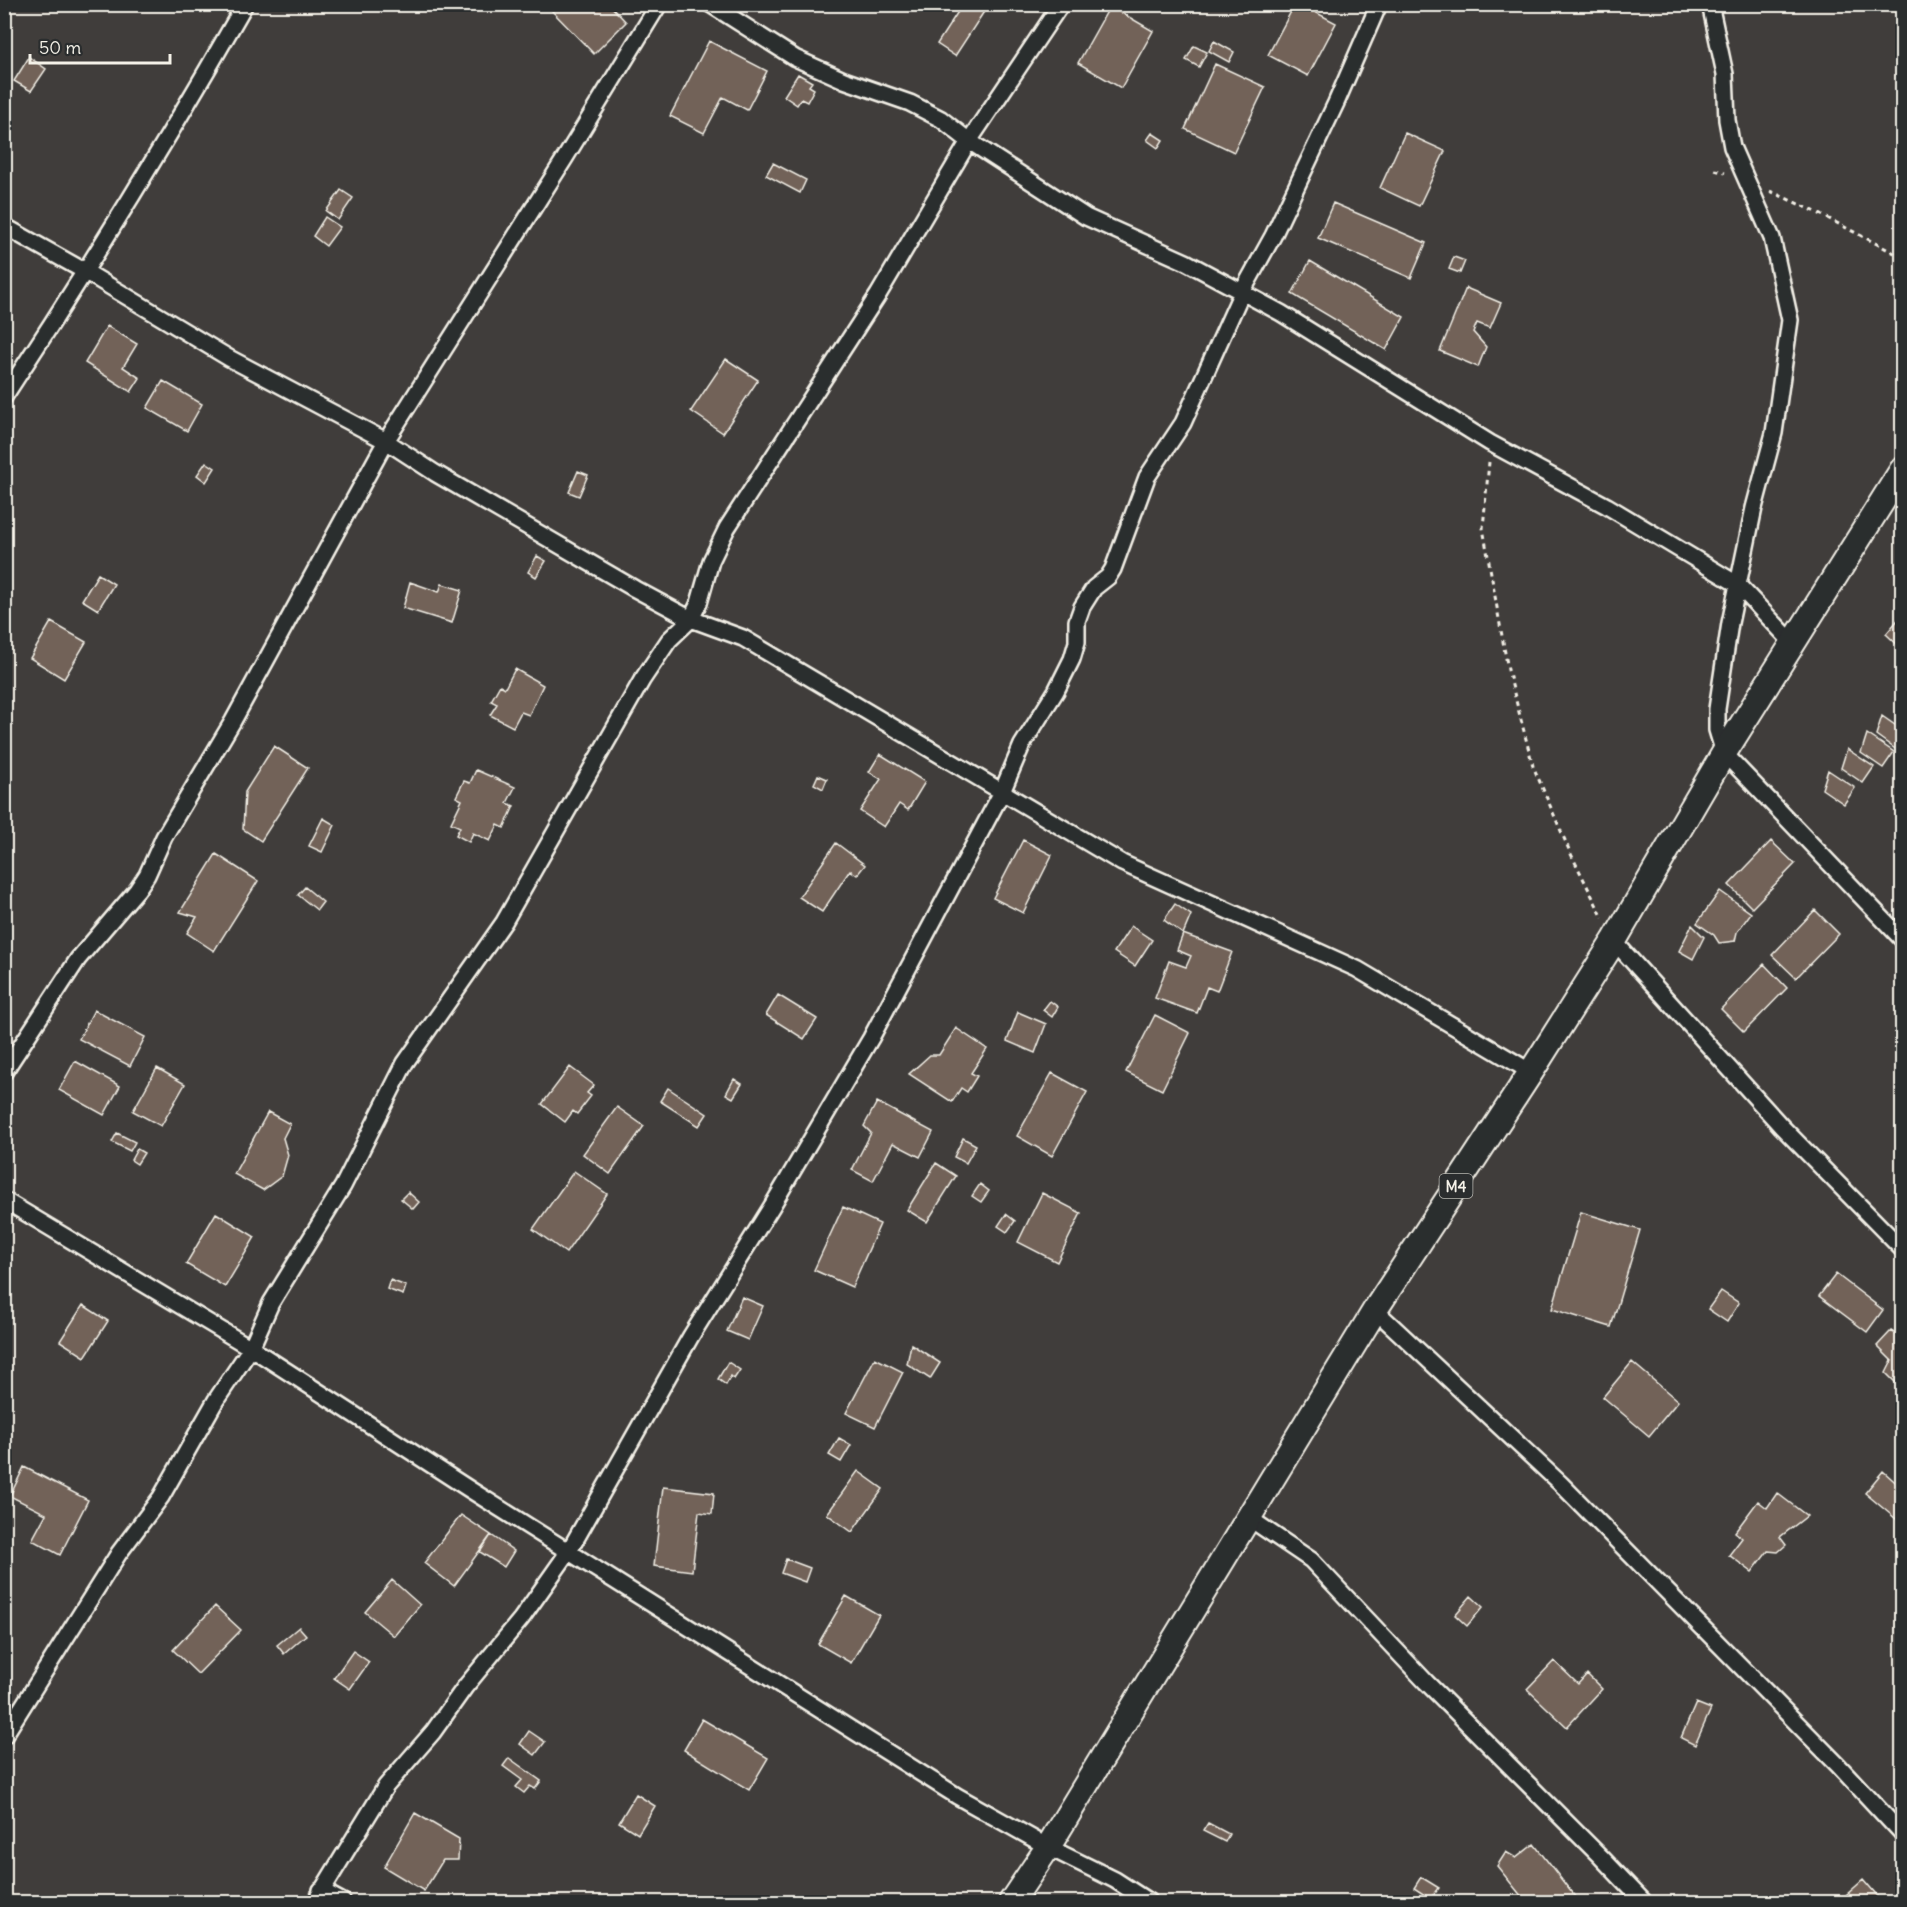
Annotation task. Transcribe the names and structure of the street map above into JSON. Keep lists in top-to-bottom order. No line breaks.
{"streets":{"main road":["M4"]},"scale_bar":"50 m"}
